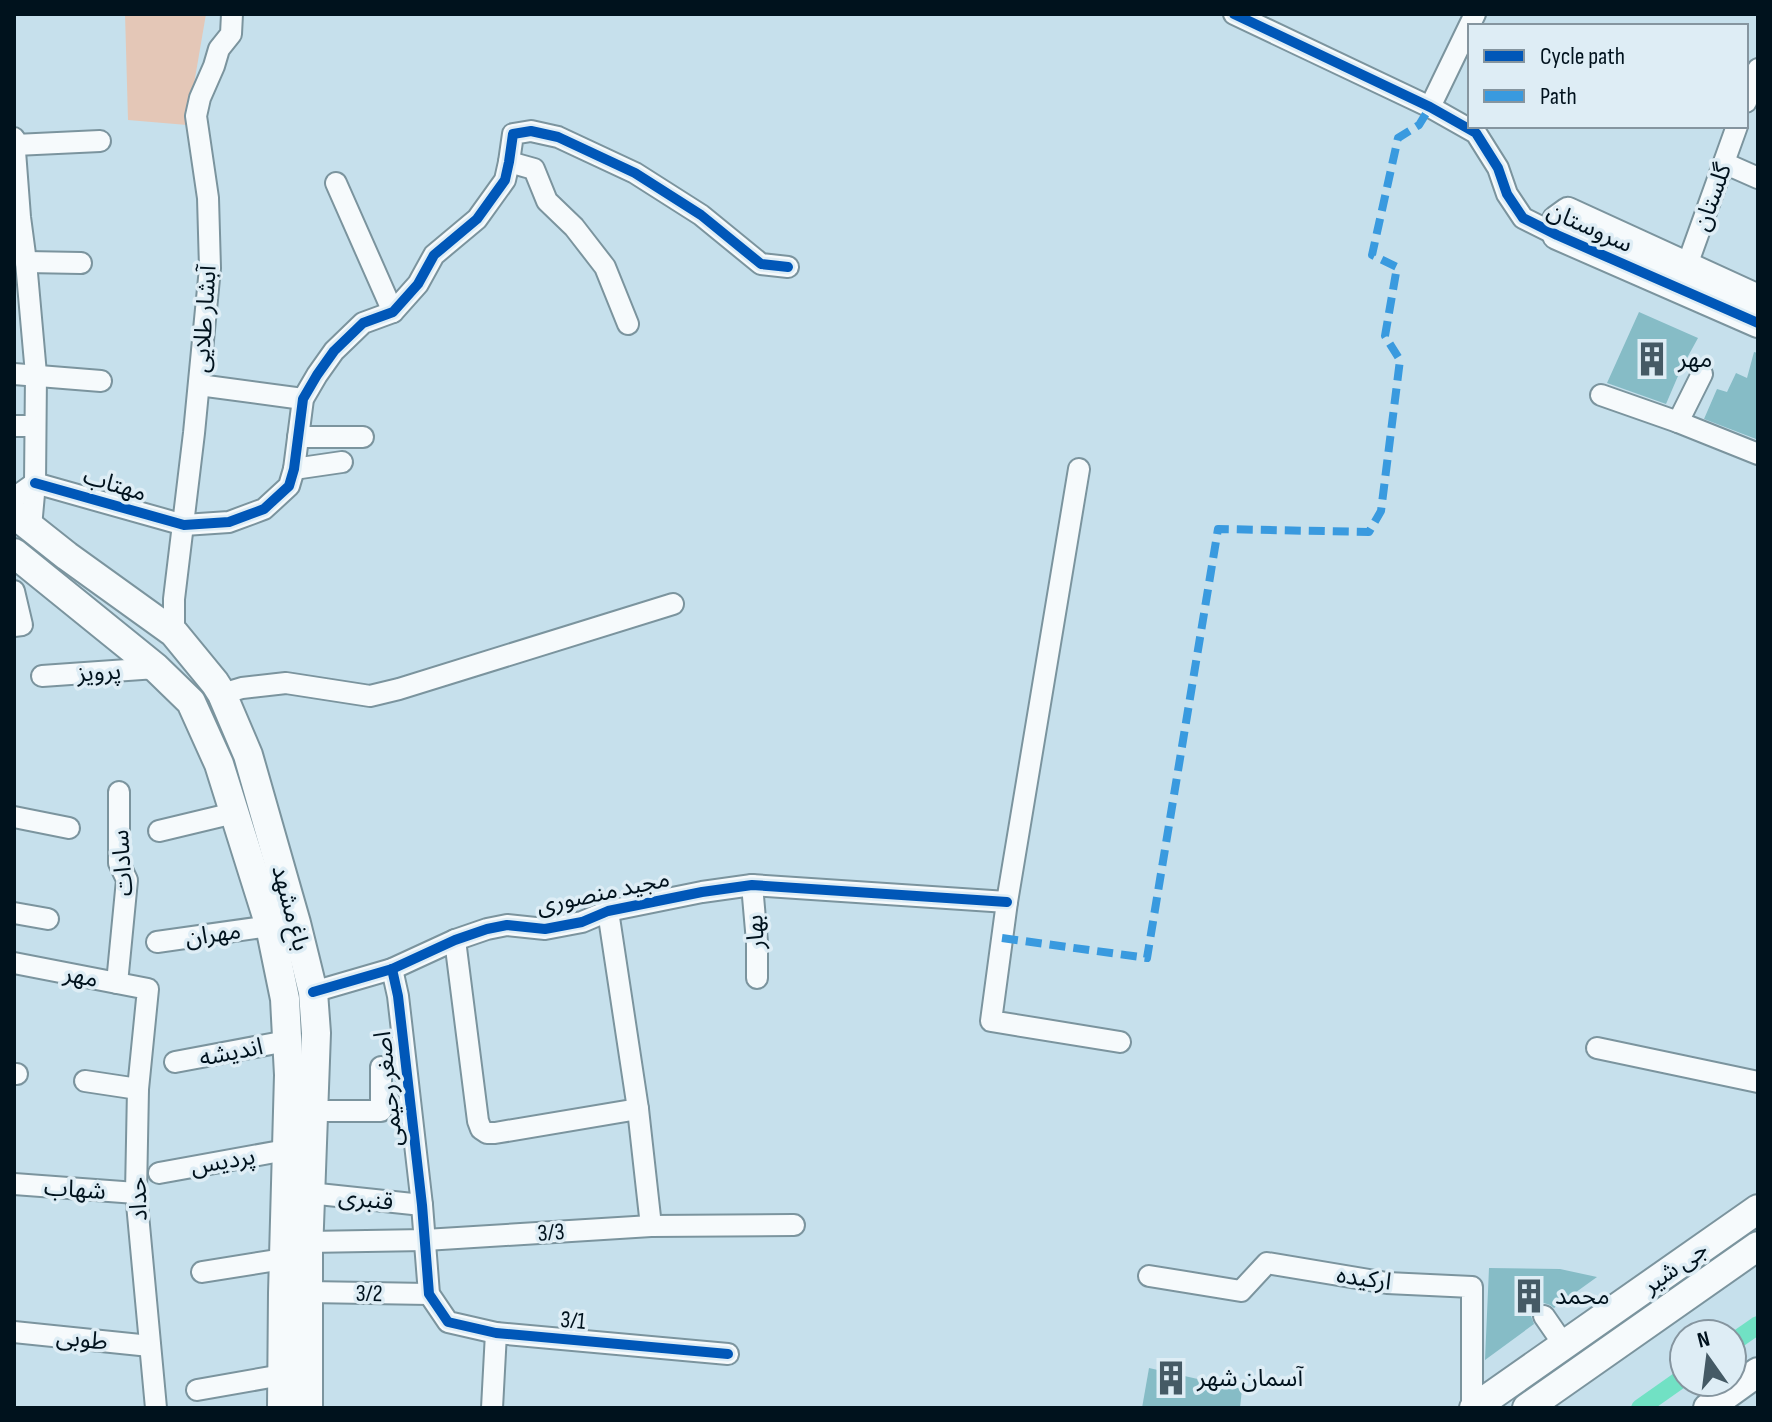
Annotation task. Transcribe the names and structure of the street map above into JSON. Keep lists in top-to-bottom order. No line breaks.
{"streets":{"main road":["سروستان","باغ مشهد","جی شیر"],"street":["گلستان","آبشار طلایی","مهتاب","پرویز","سادات","مجید منصوری","بهار","مهران","مهر","اندیشه","اصغر رحیمی","پردیس","شهاب","حداد","قنبری","3/3","ارکیده","3/2","3/1","طوبی"]},"crossings":[["گلستان","سروستان"],["آبشار طلایی","مهتاب"],["آبشار طلایی","باغ مشهد"],["پرویز","باغ مشهد"],["سادات","مهر"],["مجید منصوری","باغ مشهد"],["مجید منصوری","بهار"],["مجید منصوری","اصغر رحیمی"],["باغ مشهد","مهران"],["باغ مشهد","اندیشه"],["باغ مشهد","پردیس"],["باغ مشهد","قنبری"],["باغ مشهد","3/3"],["باغ مشهد","3/2"],["مهر","حداد"],["اصغر رحیمی","قنبری"],["اصغر رحیمی","3/3"],["اصغر رحیمی","3/2"],["اصغر رحیمی","3/1"],["شهاب","حداد"],["حداد","طوبی"],["جی شیر","ارکیده"],["3/2","3/1"]],"places":{"building":["مهر","محمد","آسمان شهر"]},"legend":["Cycle path","Path"],"north":"top"}
